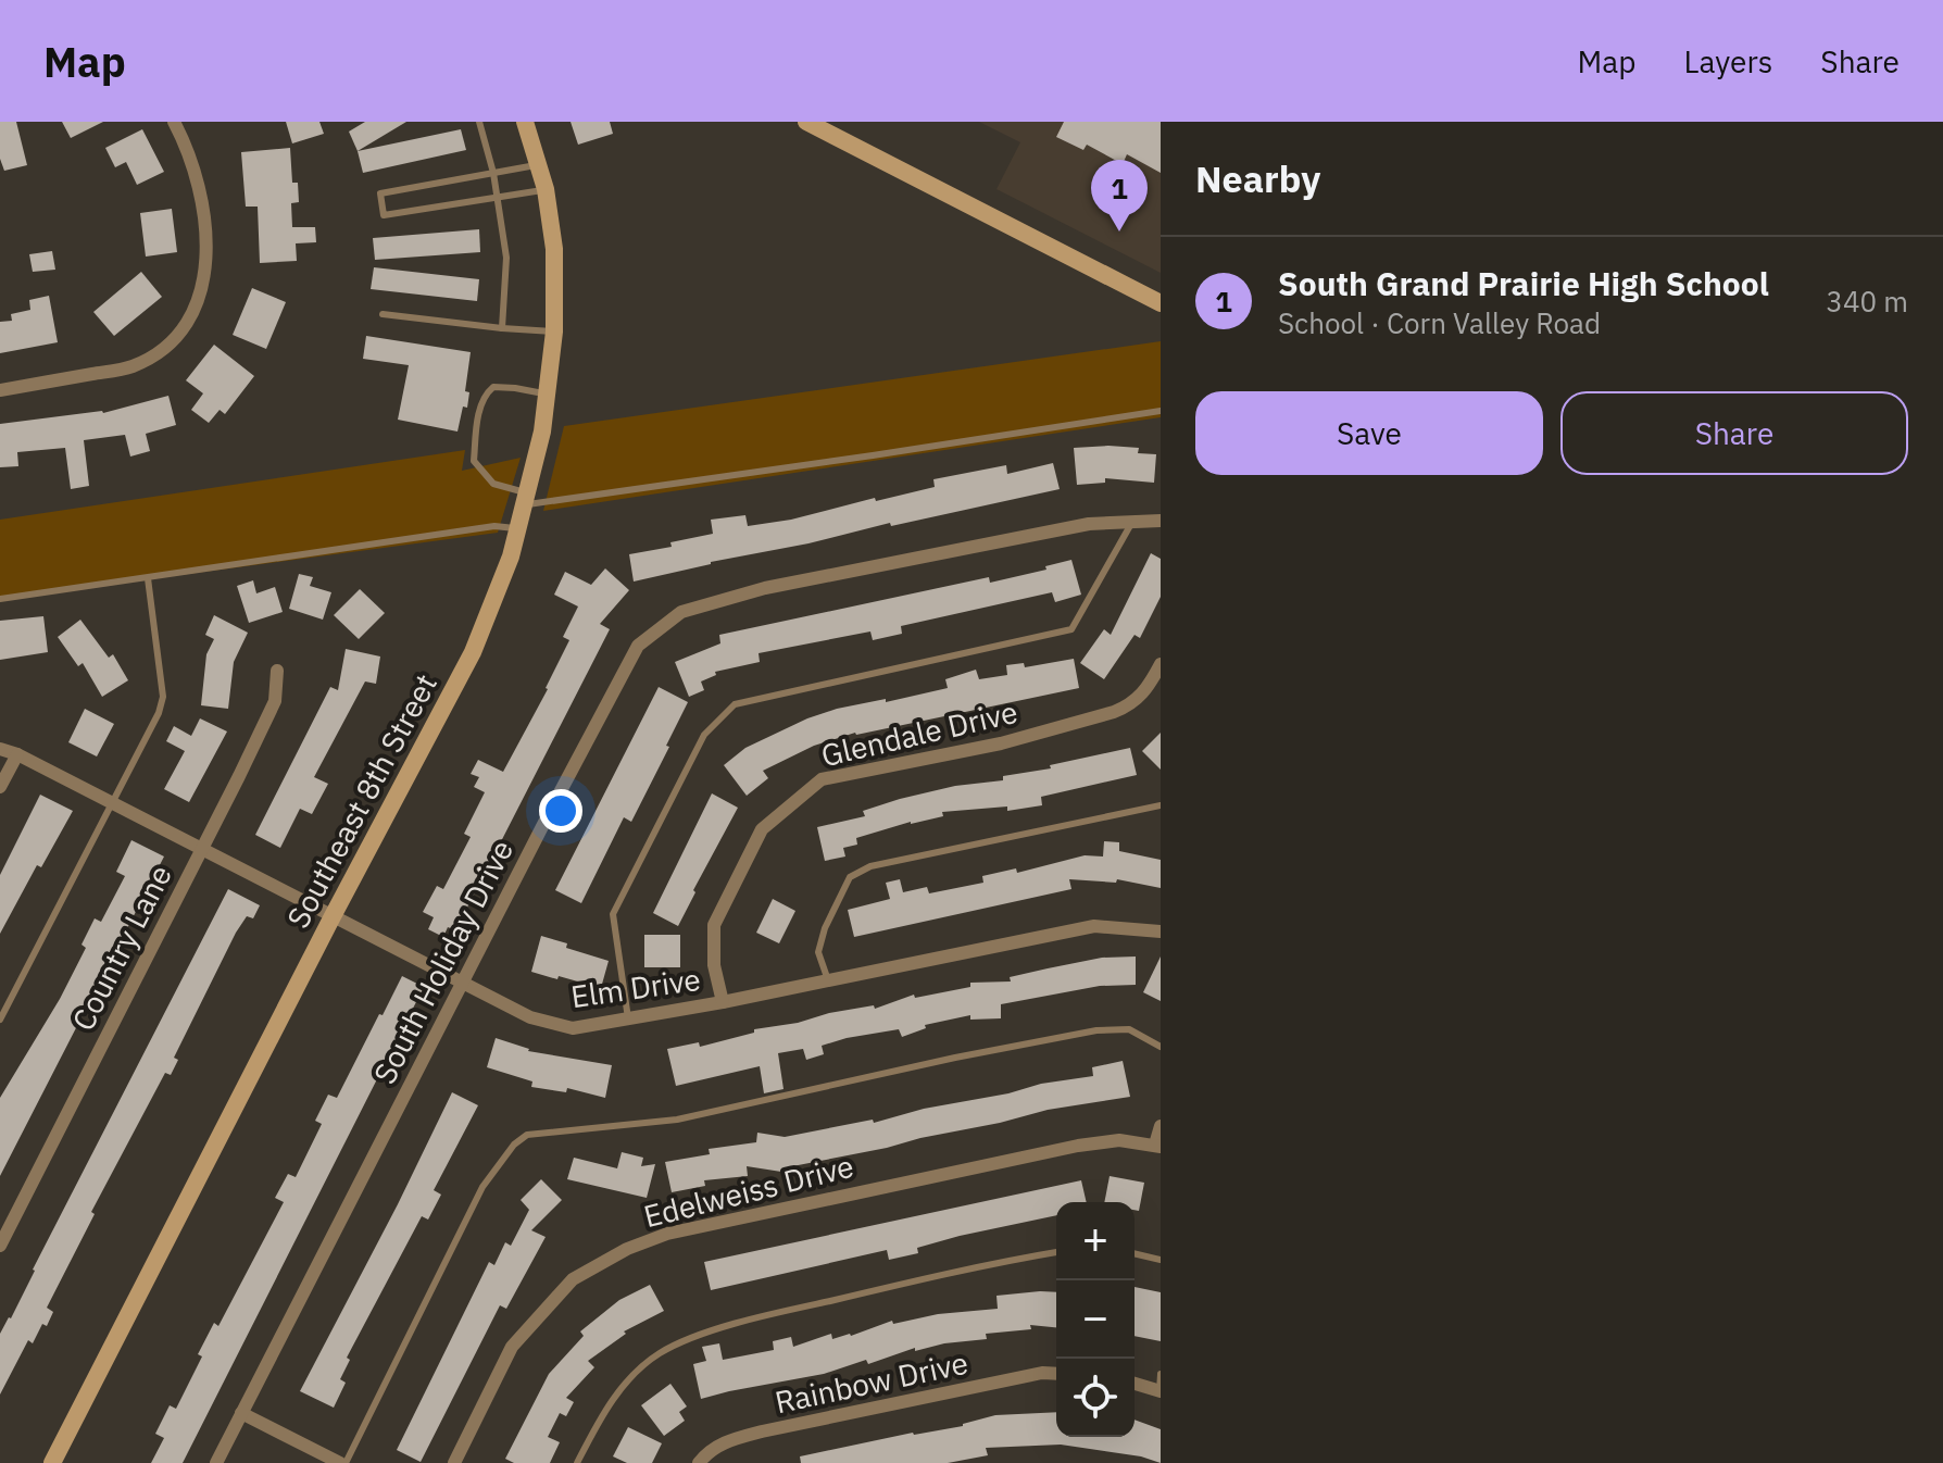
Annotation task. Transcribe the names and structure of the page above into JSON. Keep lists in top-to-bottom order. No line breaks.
{"streets":{"street":["Glendale Drive","Southeast 8th Street","Country Lane","South Holiday Drive","Elm Drive","Edelweiss Drive","Rainbow Drive"]},"crossings":[["Glendale Drive","Elm Drive"],["Southeast 8th Street","Elm Drive"],["Country Lane","Elm Drive"],["South Holiday Drive","Elm Drive"]],"page":{"header":"Map","nav":["Map","Layers","Share"],"heading":"Nearby","pins":"1","list":[{"mark":"1","name":"South Grand Prairie High School","note":"School · Corn Valley Road","value":"340 m"}],"buttons":["Save","Share"],"map_buttons":["+","−"]}}
